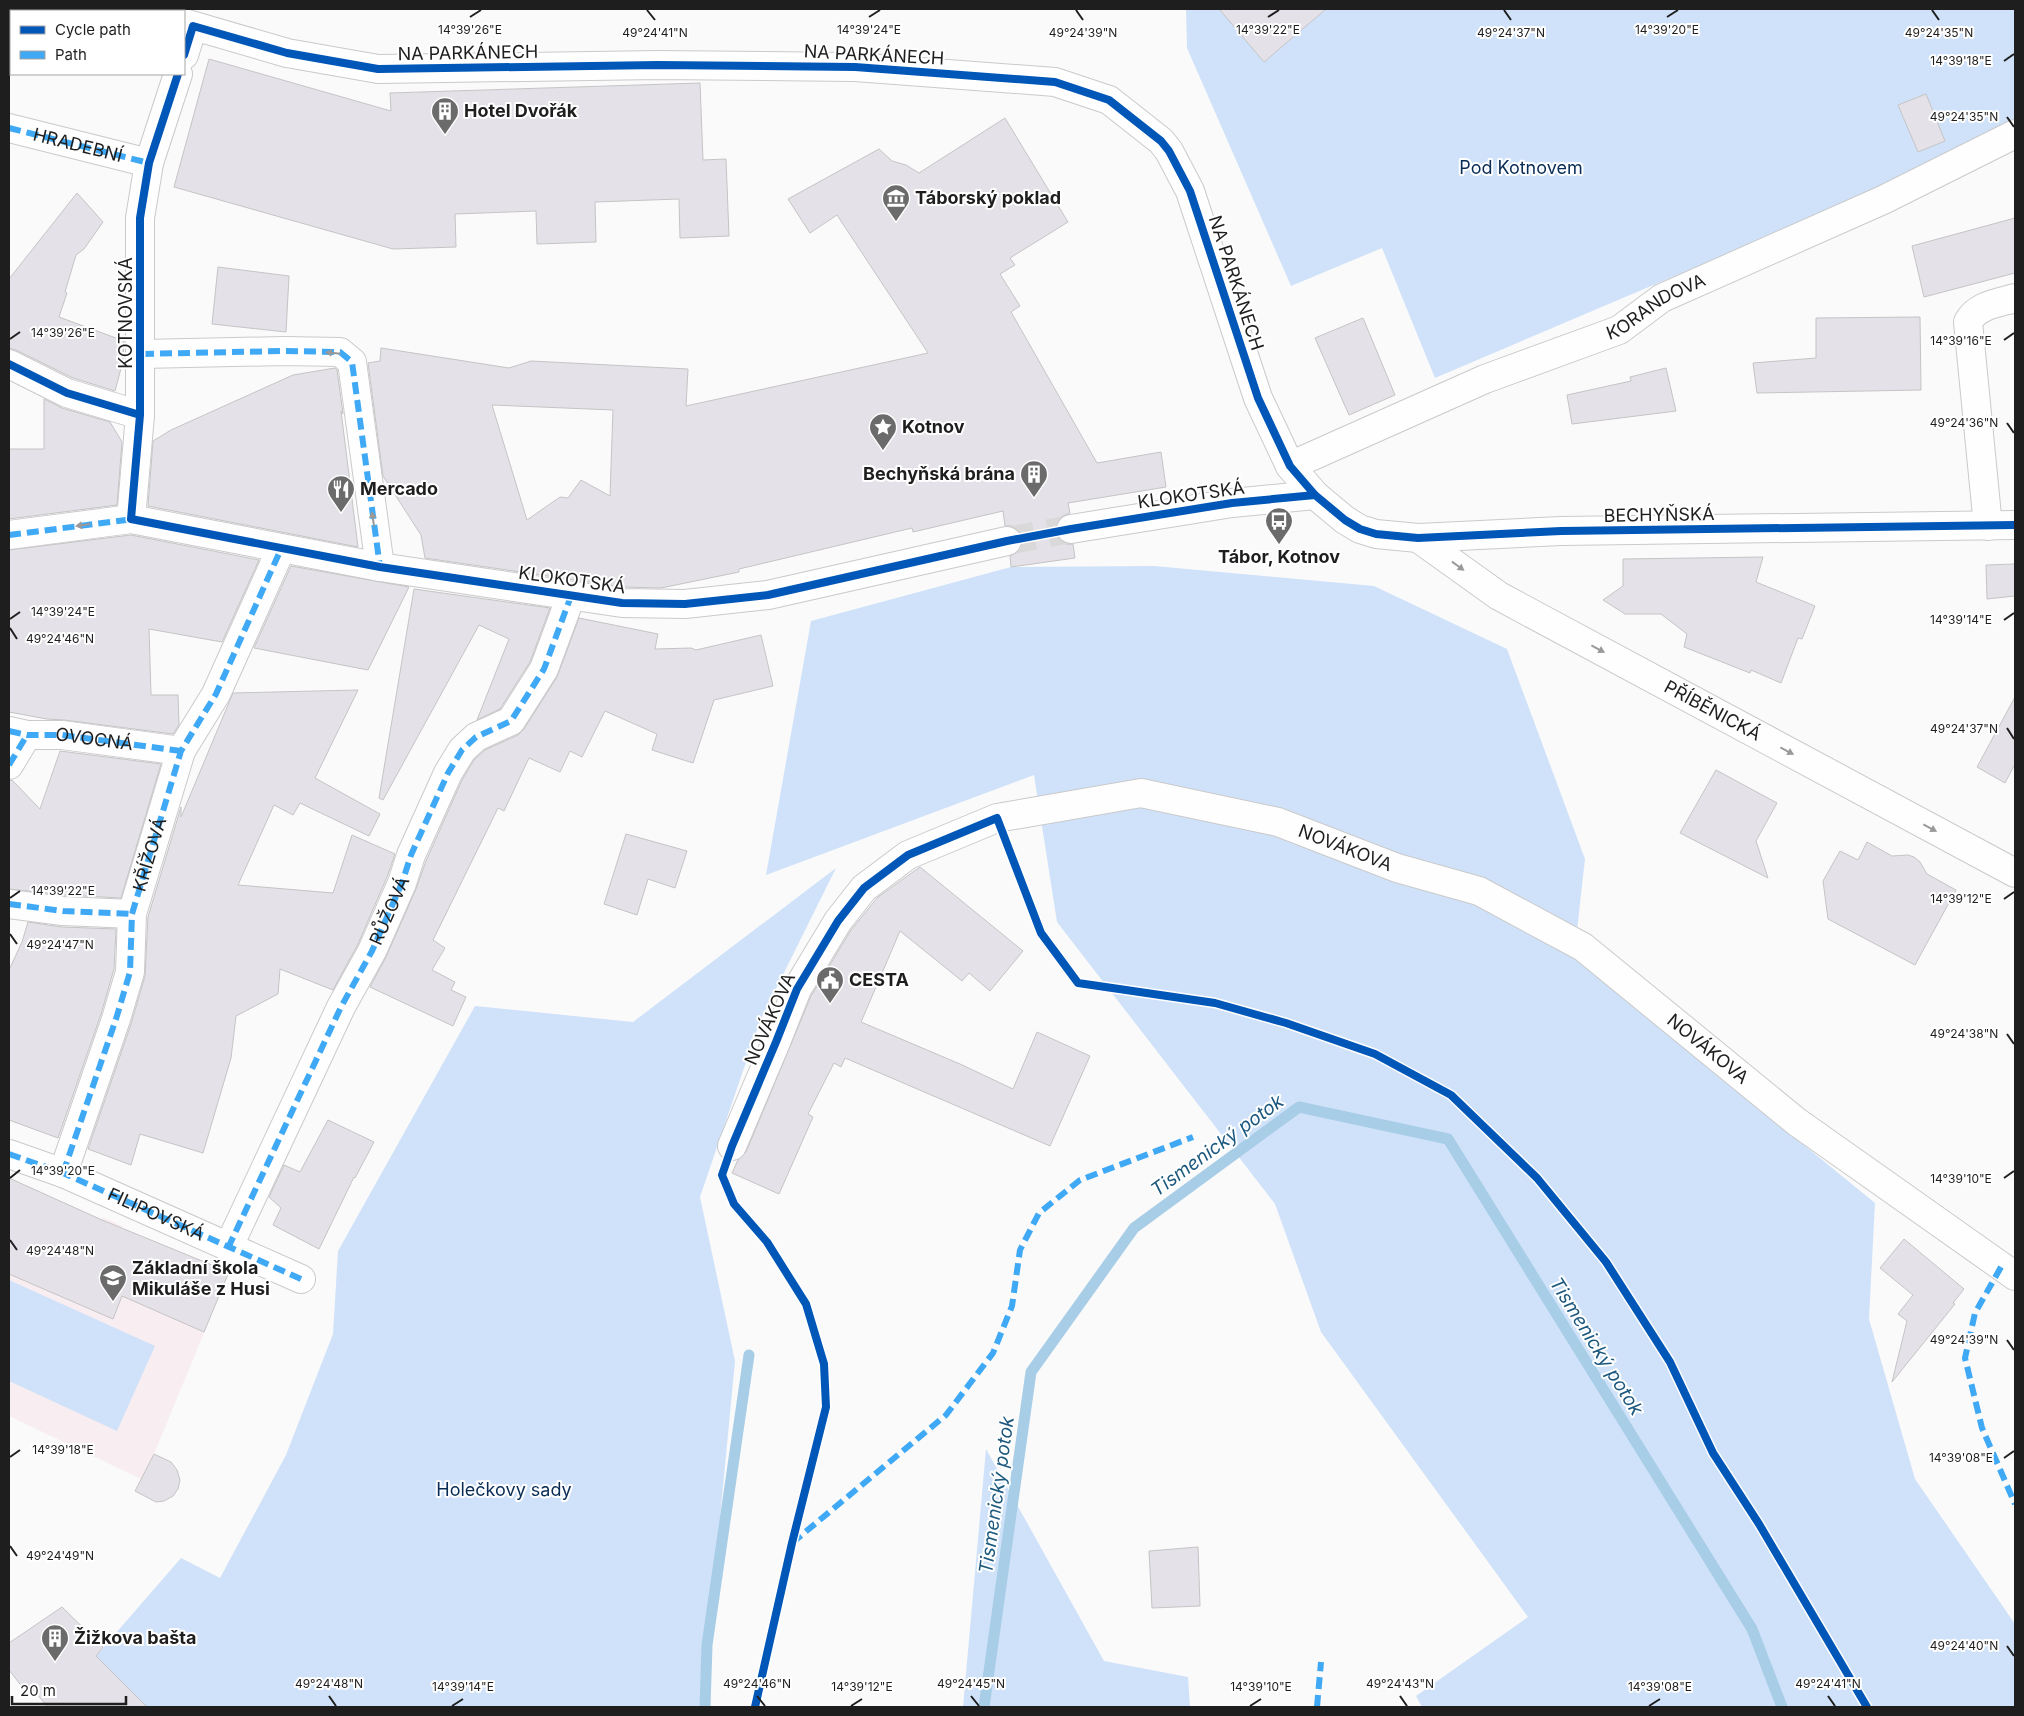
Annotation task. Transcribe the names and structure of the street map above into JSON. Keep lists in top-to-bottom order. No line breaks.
{"streets":{"street":["NA PARKÁNECH","HRADEBNÍ","KORANDOVA","KOTNOVSKÁ","KLOKOTSKÁ","BECHYŇSKÁ","PŘÍBĚNICKÁ","OVOCNÁ","NOVÁKOVA","KŘÍŽOVÁ","RŮŽOVÁ","FILIPOVSKÁ"]},"crossings":[["NA PARKÁNECH","KORANDOVA"],["NA PARKÁNECH","KLOKOTSKÁ"],["NA PARKÁNECH","BECHYŇSKÁ"],["HRADEBNÍ","KOTNOVSKÁ"],["KOTNOVSKÁ","KLOKOTSKÁ"],["KLOKOTSKÁ","BECHYŇSKÁ"],["KLOKOTSKÁ","KŘÍŽOVÁ"],["KLOKOTSKÁ","RŮŽOVÁ"],["BECHYŇSKÁ","PŘÍBĚNICKÁ"],["OVOCNÁ","KŘÍŽOVÁ"],["KŘÍŽOVÁ","FILIPOVSKÁ"],["RŮŽOVÁ","FILIPOVSKÁ"]],"one_way":["PŘÍBĚNICKÁ"],"water":["Tismenický potok"],"parks":["Pod Kotnovem","Holečkovy sady"],"places":{"building":["Hotel Dvořák","Bechyňská brána","Žižkova bašta"],"museum":["Táborský poklad"],"place":["Kotnov"],"restaurant":["Mercado"],"bus stop":["Tábor, Kotnov"],"public building":["CESTA"],"school or university":["Základní škola Mikuláše z Husi"]},"legend":["Cycle path","Path"],"scale_bar":"20 m","coordinates":["14°39'26\"E","14°39'24\"E","14°39'20\"E","14°39'22\"E","49°24'37\"N","49°24'41\"N","49°24'39\"N","49°24'35\"N","14°39'18\"E","14°39'16\"E","49°24'36\"N","14°39'14\"E","49°24'46\"N","14°39'12\"E","49°24'47\"N","49°24'38\"N","14°39'10\"E","49°24'48\"N","14°39'08\"E","49°24'49\"N","49°24'40\"N","49°24'45\"N","49°24'43\"N"]}
